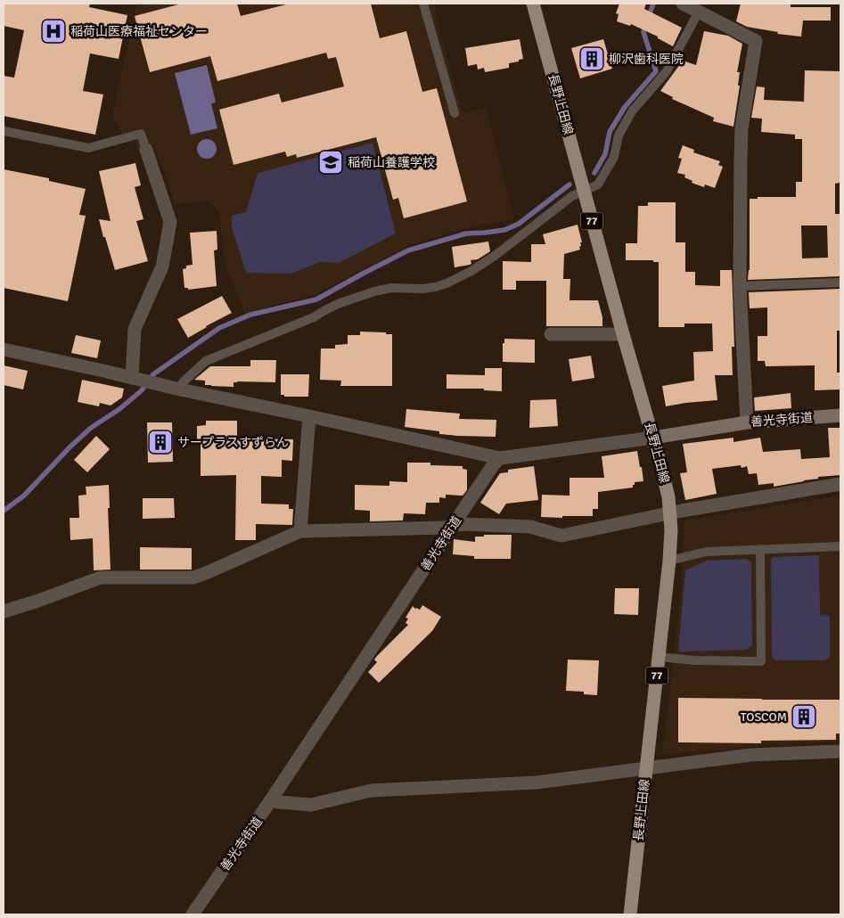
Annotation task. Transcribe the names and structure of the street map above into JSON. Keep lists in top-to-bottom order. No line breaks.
{"streets":{"main road":["長野上田線","77"],"street":["善光寺街道"]},"crossings":[["長野上田線","善光寺街道"]],"places":{"hospital":["稲荷山医療福祉センター"],"building":["柳沢歯科医院","サープラスすずらん","TOSCOM"],"school or university":["稲荷山養護学校"]}}
